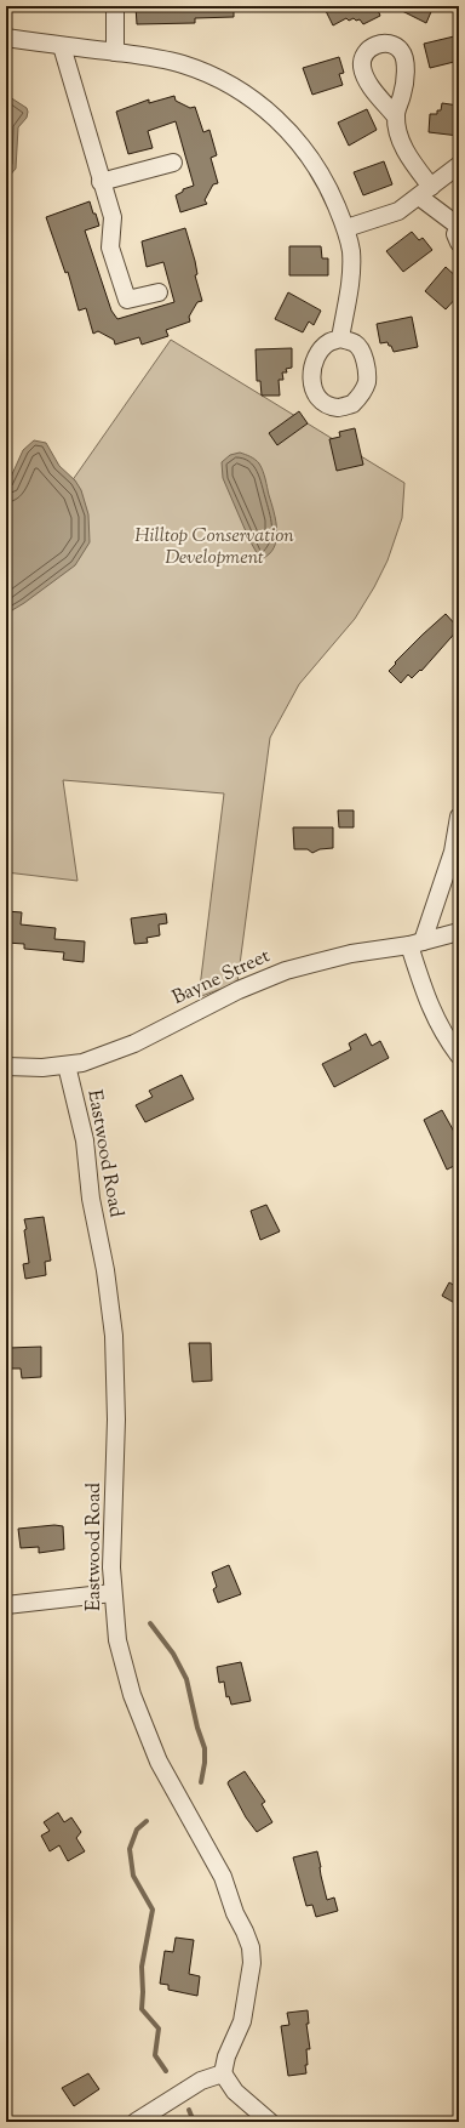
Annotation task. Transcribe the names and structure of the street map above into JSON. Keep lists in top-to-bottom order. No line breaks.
{"streets":{"street":["Bayne Street","Eastwood Road"]},"crossings":[["Bayne Street","Eastwood Road"]],"parks":["Hilltop Conservation Development"]}
